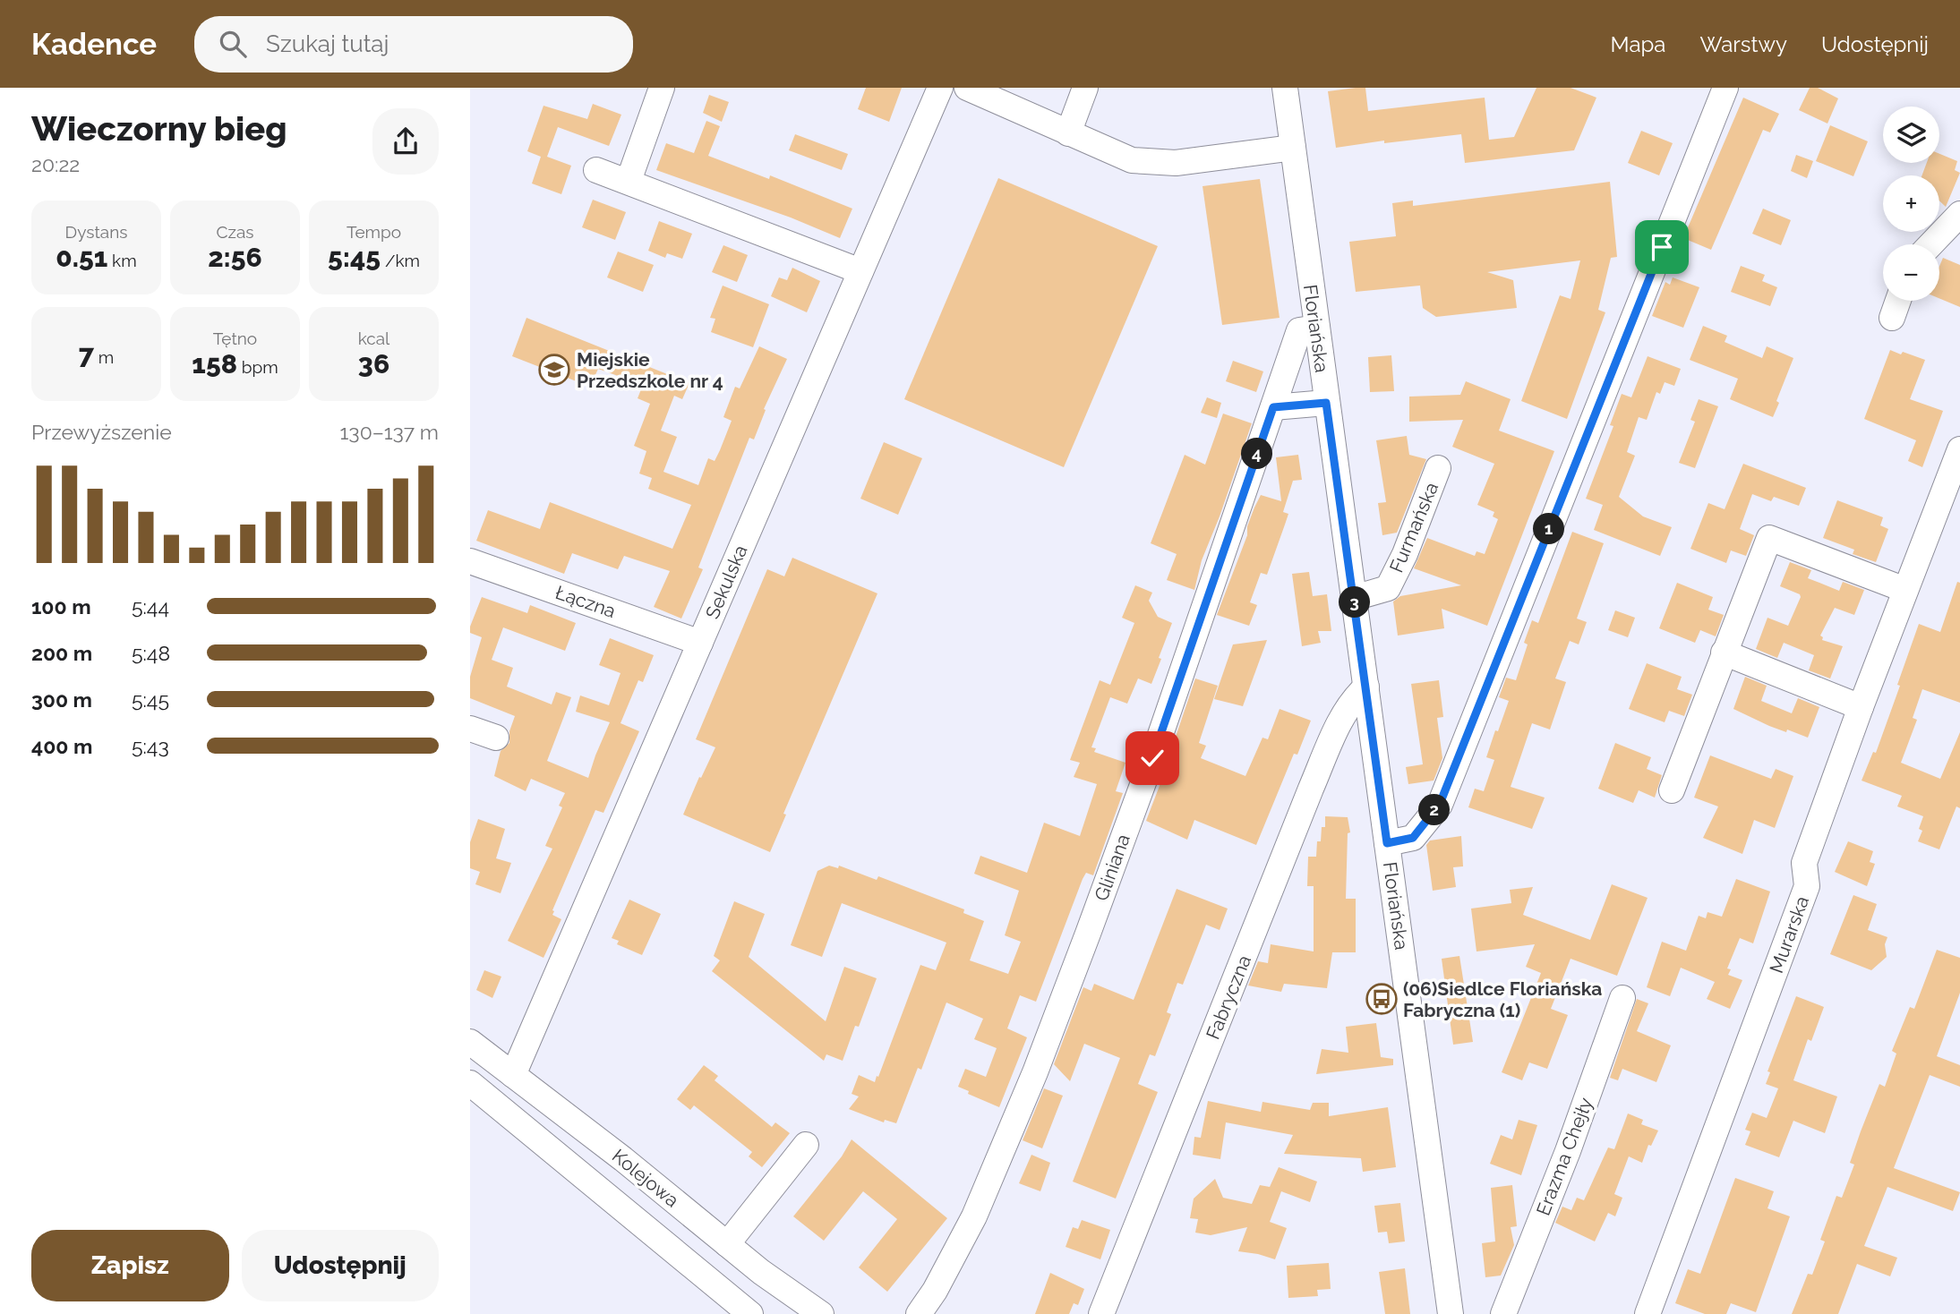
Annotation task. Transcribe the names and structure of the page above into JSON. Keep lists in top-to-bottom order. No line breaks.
{"streets":{"street":["Floriańska","Furmańska","Sekulska","Łączna","Gliniana","Murarska","Fabryczna","Erazma Chejły","Kolejowa"]},"crossings":[["Floriańska","Furmańska"],["Floriańska","Gliniana"],["Floriańska","Fabryczna"],["Sekulska","Łączna"],["Sekulska","Kolejowa"]],"places":{"school or university":["Miejskie Przedszkole nr 4"],"bus stop":["(06)Siedlce Floriańska Fabryczna (1)"]},"page":{"header":"Kadence","search":"Szukaj tutaj","nav":["Mapa","Warstwy","Udostępnij"],"heading":["Wieczorny bieg","20:22"],"map_buttons":["+","−"],"stats":[["Dystans","0.51 km"],["Czas","2:56"],["Tempo","5:45 /km"],["7 m"],["Tętno","158 bpm"],["kcal","36"]],"chart":["Przewyższenie","130–137 m"],"pins":["4","1","3","2"],"list":[{"name":"100 m","note":"5:44"},{"name":"200 m","note":"5:48"},{"name":"300 m","note":"5:45"},{"name":"400 m","note":"5:43"}],"buttons":["Zapisz","Udostępnij"]}}
